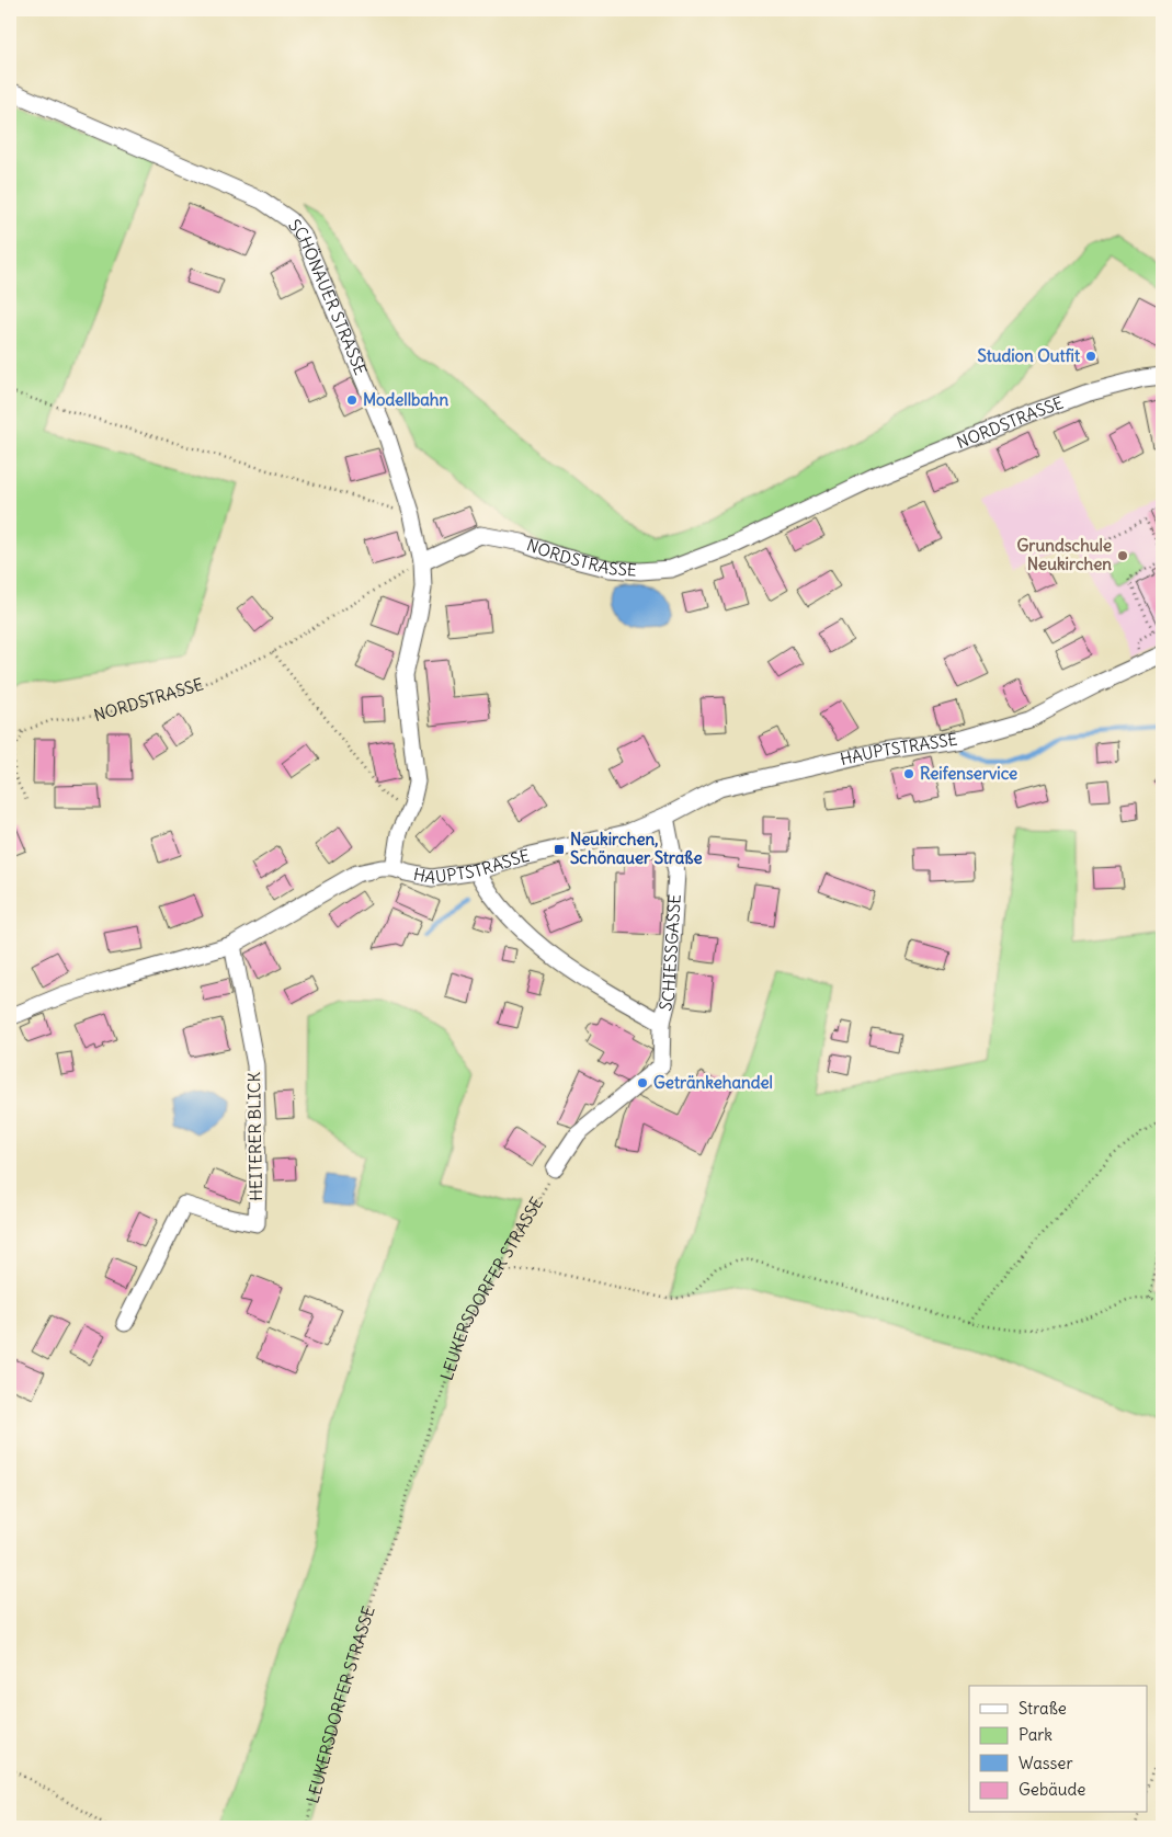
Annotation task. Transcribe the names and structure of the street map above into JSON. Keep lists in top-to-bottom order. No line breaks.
{"streets":{"street":["SCHÖNAUER STRASSE","NORDSTRASSE","HAUPTSTRASSE","SCHIESSGASSE","HEITERER BLICK"],"path":["LEUKERSDORFER STRASSE"]},"crossings":[["SCHÖNAUER STRASSE","NORDSTRASSE"],["SCHÖNAUER STRASSE","HAUPTSTRASSE"],["HAUPTSTRASSE","SCHIESSGASSE"],["HAUPTSTRASSE","HEITERER BLICK"]],"places":{"other":["Studion Outfit","Modellbahn","Grundschule Neukirchen","Reifenservice","Getränkehandel"],"transit":["Neukirchen, Schönauer Straße"]},"legend":["Straße","Park","Wasser","Gebäude"]}
